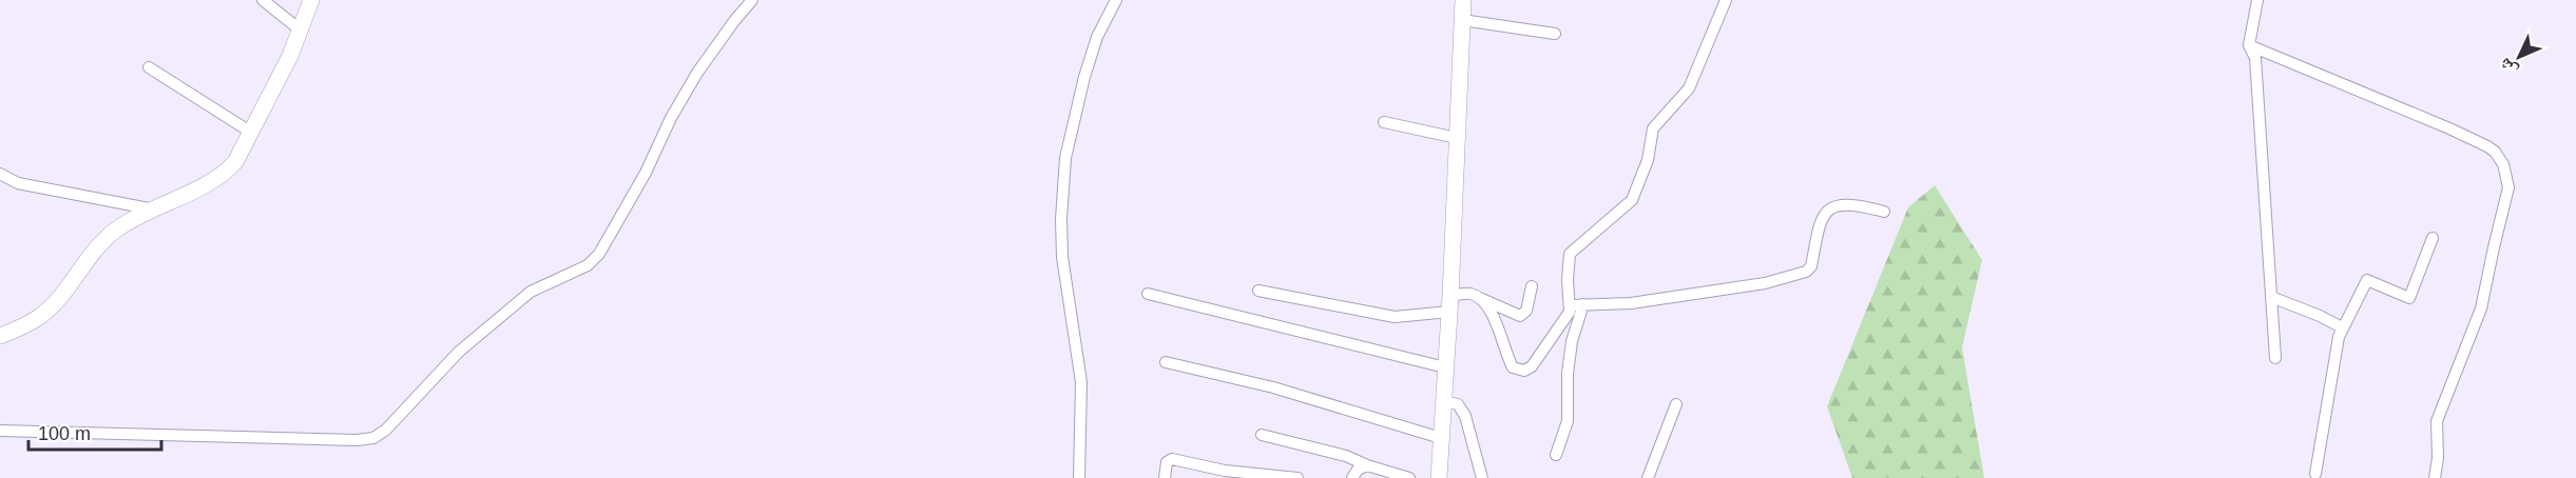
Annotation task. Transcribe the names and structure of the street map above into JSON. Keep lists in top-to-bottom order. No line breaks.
{"scale_bar":"100 m","north":"bottom left"}
